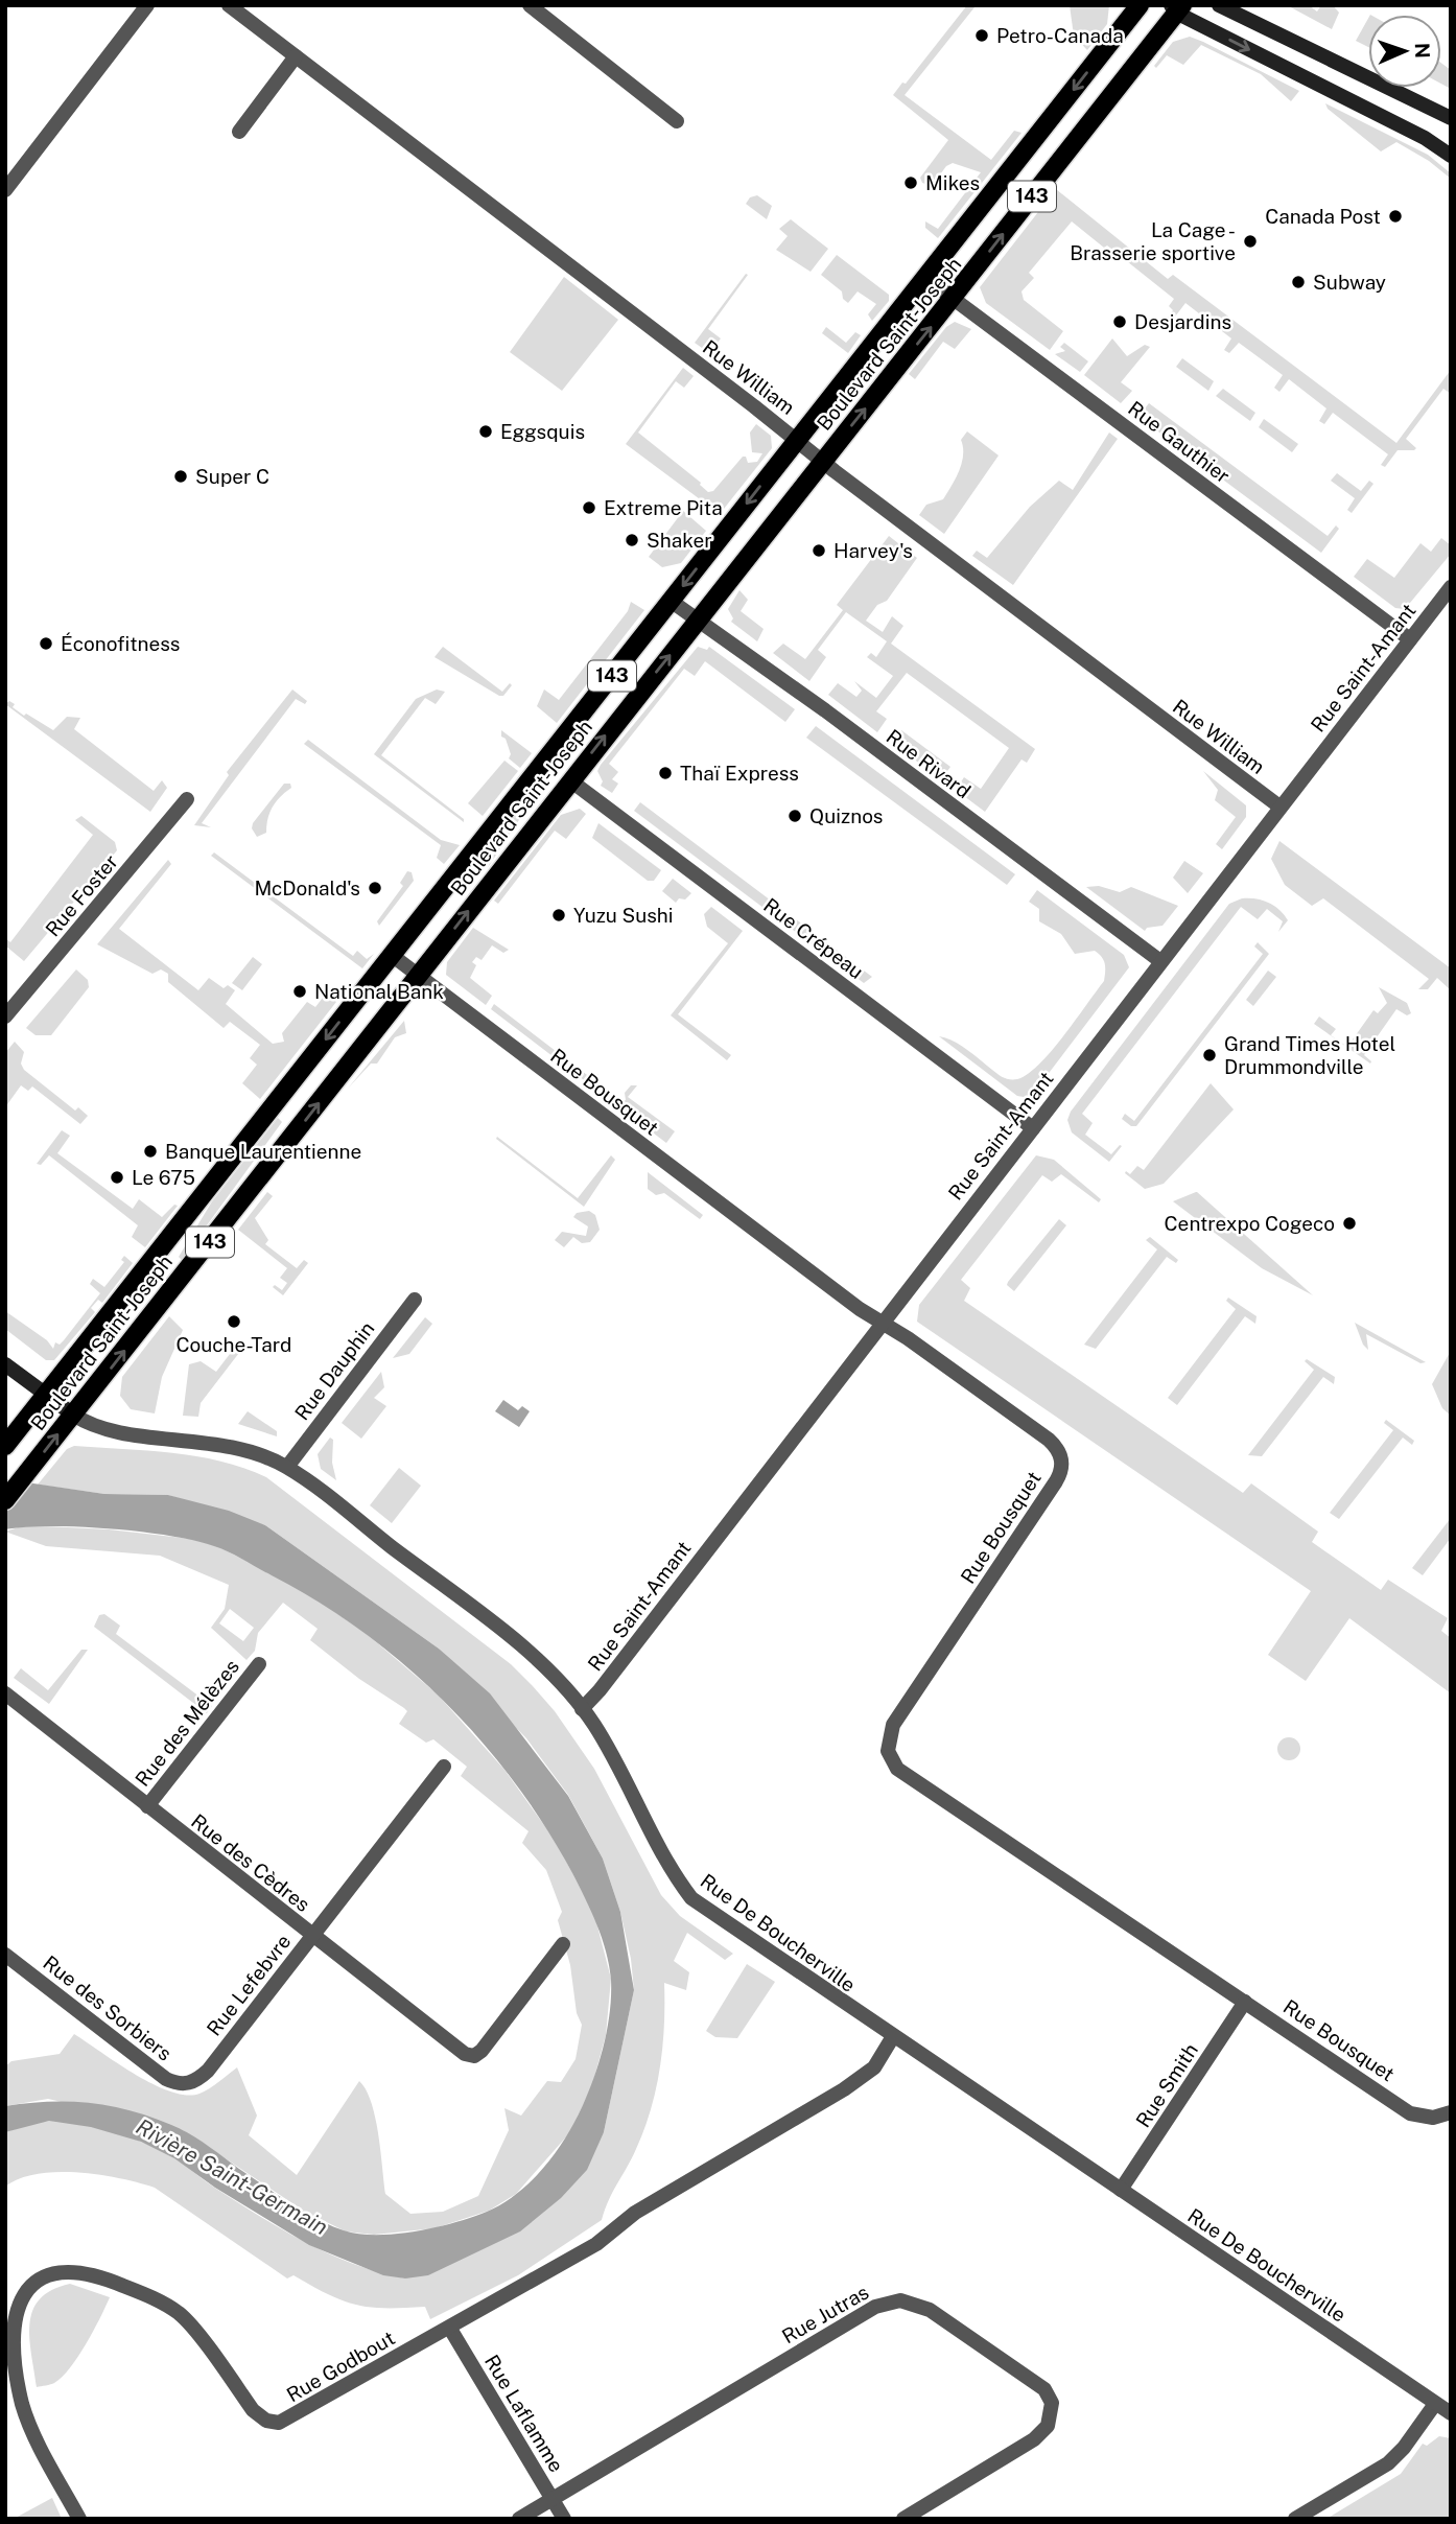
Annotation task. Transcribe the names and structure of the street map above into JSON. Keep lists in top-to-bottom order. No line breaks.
{"streets":{"main road":["143","Boulevard Saint-Joseph"],"street":["Rue William","Rue Gauthier","Rue Saint-Amant","Rue Rivard","Rue Foster","Rue Crépeau","Rue Bousquet","Rue Dauphin","Rue des Mélèzes","Rue des Cèdres","Rue De Boucherville","Rue Lefebvre","Rue des Sorbiers","Rue Smith","Rue Jutras","Rue Godbout","Rue Laflamme"]},"crossings":[["Boulevard Saint-Joseph","Rue William"],["Boulevard Saint-Joseph","Rue Gauthier"],["Boulevard Saint-Joseph","Rue Rivard"],["Boulevard Saint-Joseph","Rue Crépeau"],["Boulevard Saint-Joseph","Rue Bousquet"],["Boulevard Saint-Joseph","Rue De Boucherville"],["Rue William","Rue Saint-Amant"],["Rue Gauthier","Rue Saint-Amant"],["Rue Saint-Amant","Rue Rivard"],["Rue Saint-Amant","Rue Crépeau"],["Rue Saint-Amant","Rue Bousquet"],["Rue Saint-Amant","Rue De Boucherville"],["Rue Bousquet","Rue Smith"],["Rue Dauphin","Rue De Boucherville"],["Rue des Mélèzes","Rue des Cèdres"],["Rue des Cèdres","Rue Lefebvre"],["Rue De Boucherville","Rue Smith"],["Rue De Boucherville","Rue Godbout"],["Rue Lefebvre","Rue des Sorbiers"],["Rue Jutras","Rue Laflamme"],["Rue Godbout","Rue Laflamme"]],"water":["Rivière Saint-Germain"],"places":["Petro-Canada","Mikes","Canada Post","La Cage - Brasserie sportive","Subway","Desjardins","Eggsquis","Super C","Extreme Pita","Shaker","Harvey's","Éconofitness","Thaï Express","Quiznos","McDonald's","Yuzu Sushi","National Bank","Grand Times Hotel Drummondville","Banque Laurentienne","Le 675","Centrexpo Cogeco","Couche-Tard"],"north":"right"}
